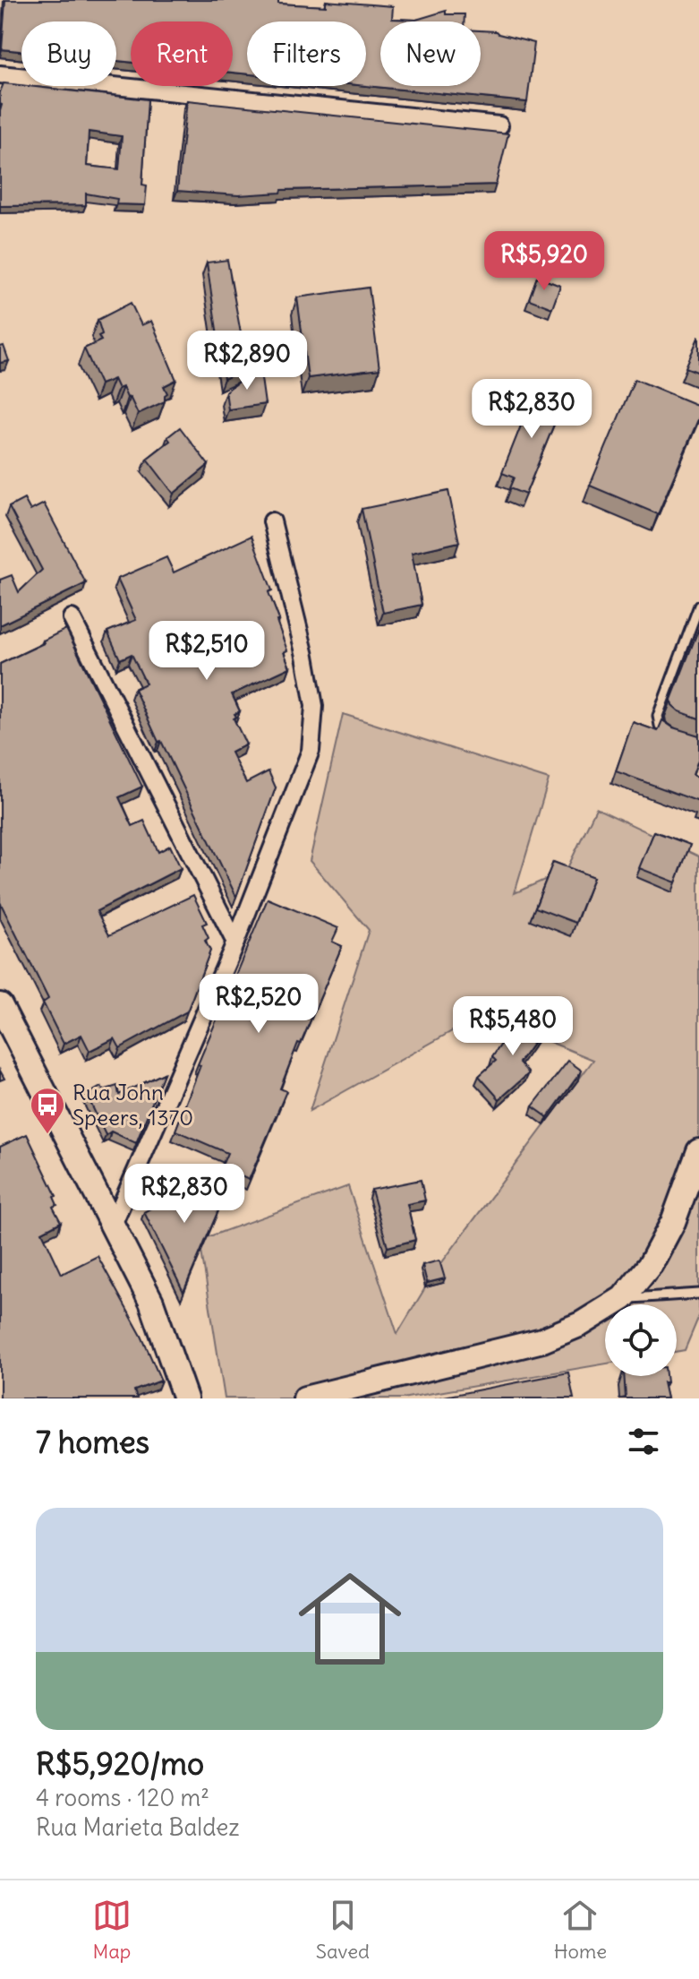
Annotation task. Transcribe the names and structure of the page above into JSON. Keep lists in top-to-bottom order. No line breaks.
{"places":{"bus stop":["Rua John Speers, 1370"]},"page":{"chip":["Buy","Rent","Filters","New"],"price":["R$5,920","R$2,890","R$2,830","R$2,510","R$2,520","R$5,480","R$2,830"],"heading":"7 homes","list":[{"name":"R$5,920/mo","note":"4 rooms · 120 m² · Rua Marieta Baldez"}],"tabs":["Map","Saved","Home"]}}
